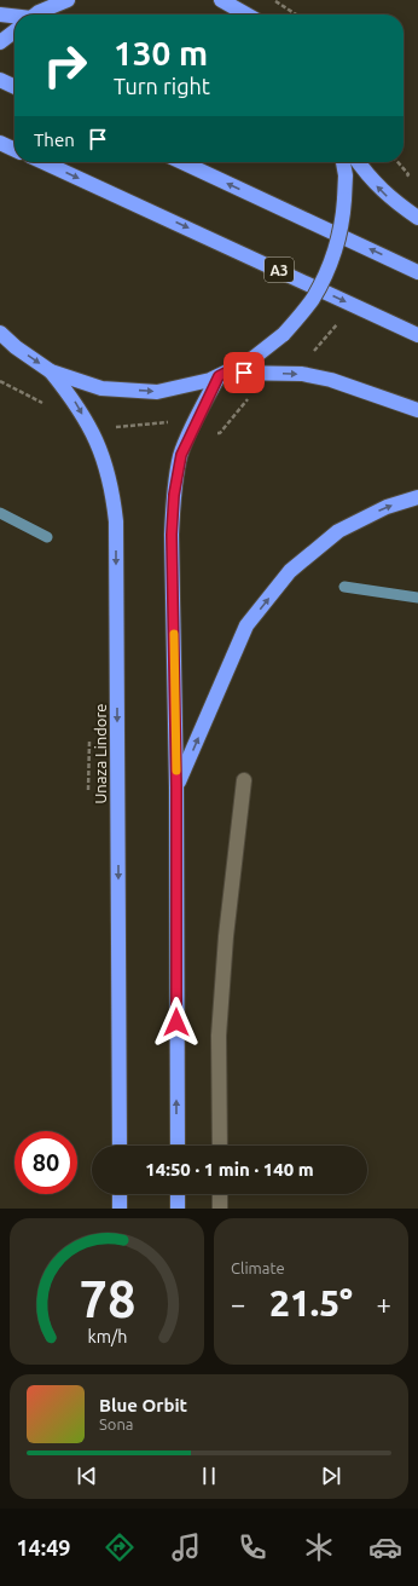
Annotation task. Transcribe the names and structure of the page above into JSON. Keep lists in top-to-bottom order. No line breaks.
{"streets":{"highway":["A3","Unaza Lindore"]},"page":{"turn":["130 m","Turn right"],"then":"Then","limit":"80","trip":"14:50 · 1 min · 140 m","tile":"Climate","heat":["−","21.5°","+"],"song":["Blue Orbit","Sona"],"tabs":"14:49","gauge":["78","km/h"]}}
